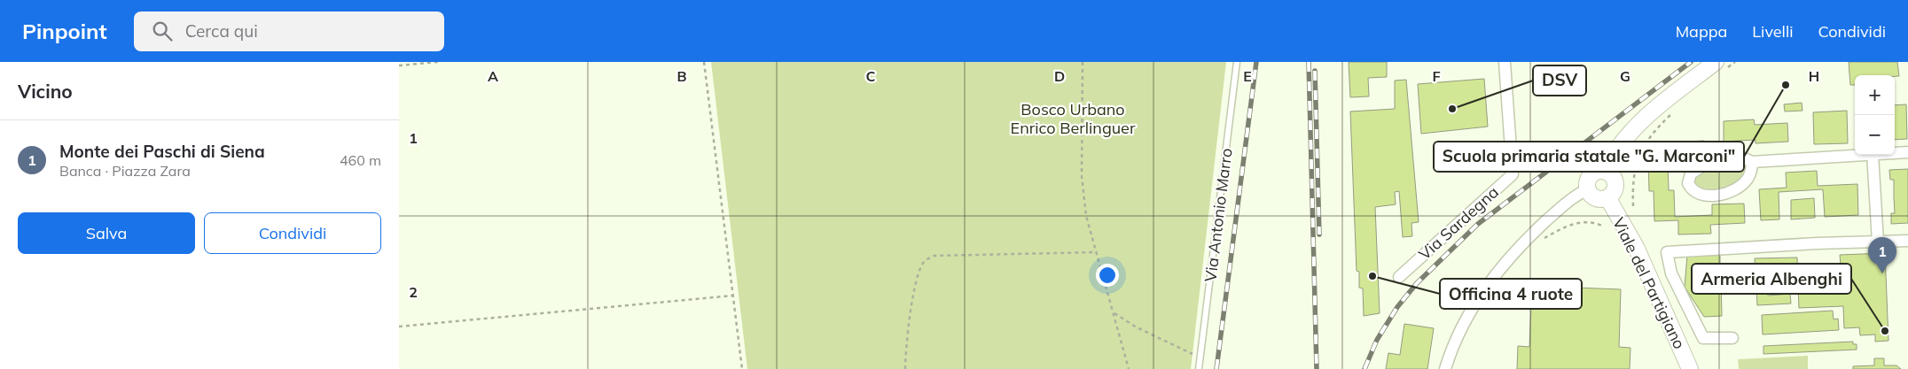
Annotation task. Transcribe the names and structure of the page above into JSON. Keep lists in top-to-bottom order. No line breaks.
{"streets":{"street":["Via Sardegna","Viale del Partigiano"],"lane":["Via Antonio Marro"]},"parks":["Bosco Urbano Enrico Berlinguer"],"places":["Scuola primaria statale \"G. Marconi\"","DSV","Officina 4 ruote","Armeria Albenghi"],"page":{"header":"Pinpoint","search":"Cerca qui","nav":["Mappa","Livelli","Condividi"],"heading":"Vicino","map_buttons":["+","−"],"list":[{"mark":"1","name":"Monte dei Paschi di Siena","note":"Banca · Piazza Zara","value":"460 m"}],"buttons":["Salva","Condividi"],"pins":"1"},"grid":{"columns":["A","B","C","D","E","F","G","H"],"rows":["1","2"]}}
